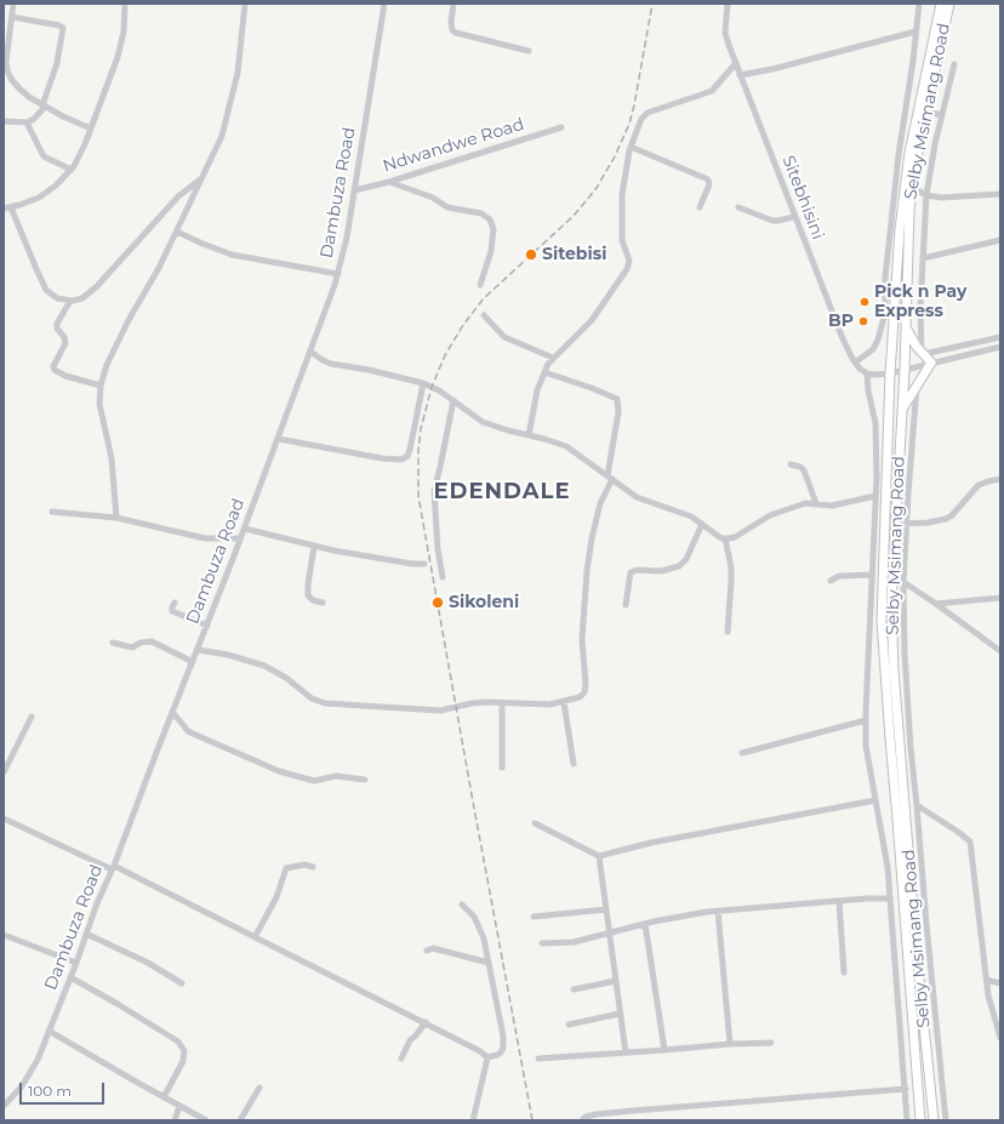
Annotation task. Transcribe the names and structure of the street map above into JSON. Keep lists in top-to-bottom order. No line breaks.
{"streets":{"main road":["Selby Msimang Road"],"street":["Ndwandwe Road","Dambuza Road","Sitebhisini"]},"crossings":[["Ndwandwe Road","Dambuza Road"]],"districts":["EDENDALE"],"places":["Sitebisi","Pick n Pay Express","BP","Sikoleni"],"scale_bar":"100 m"}
